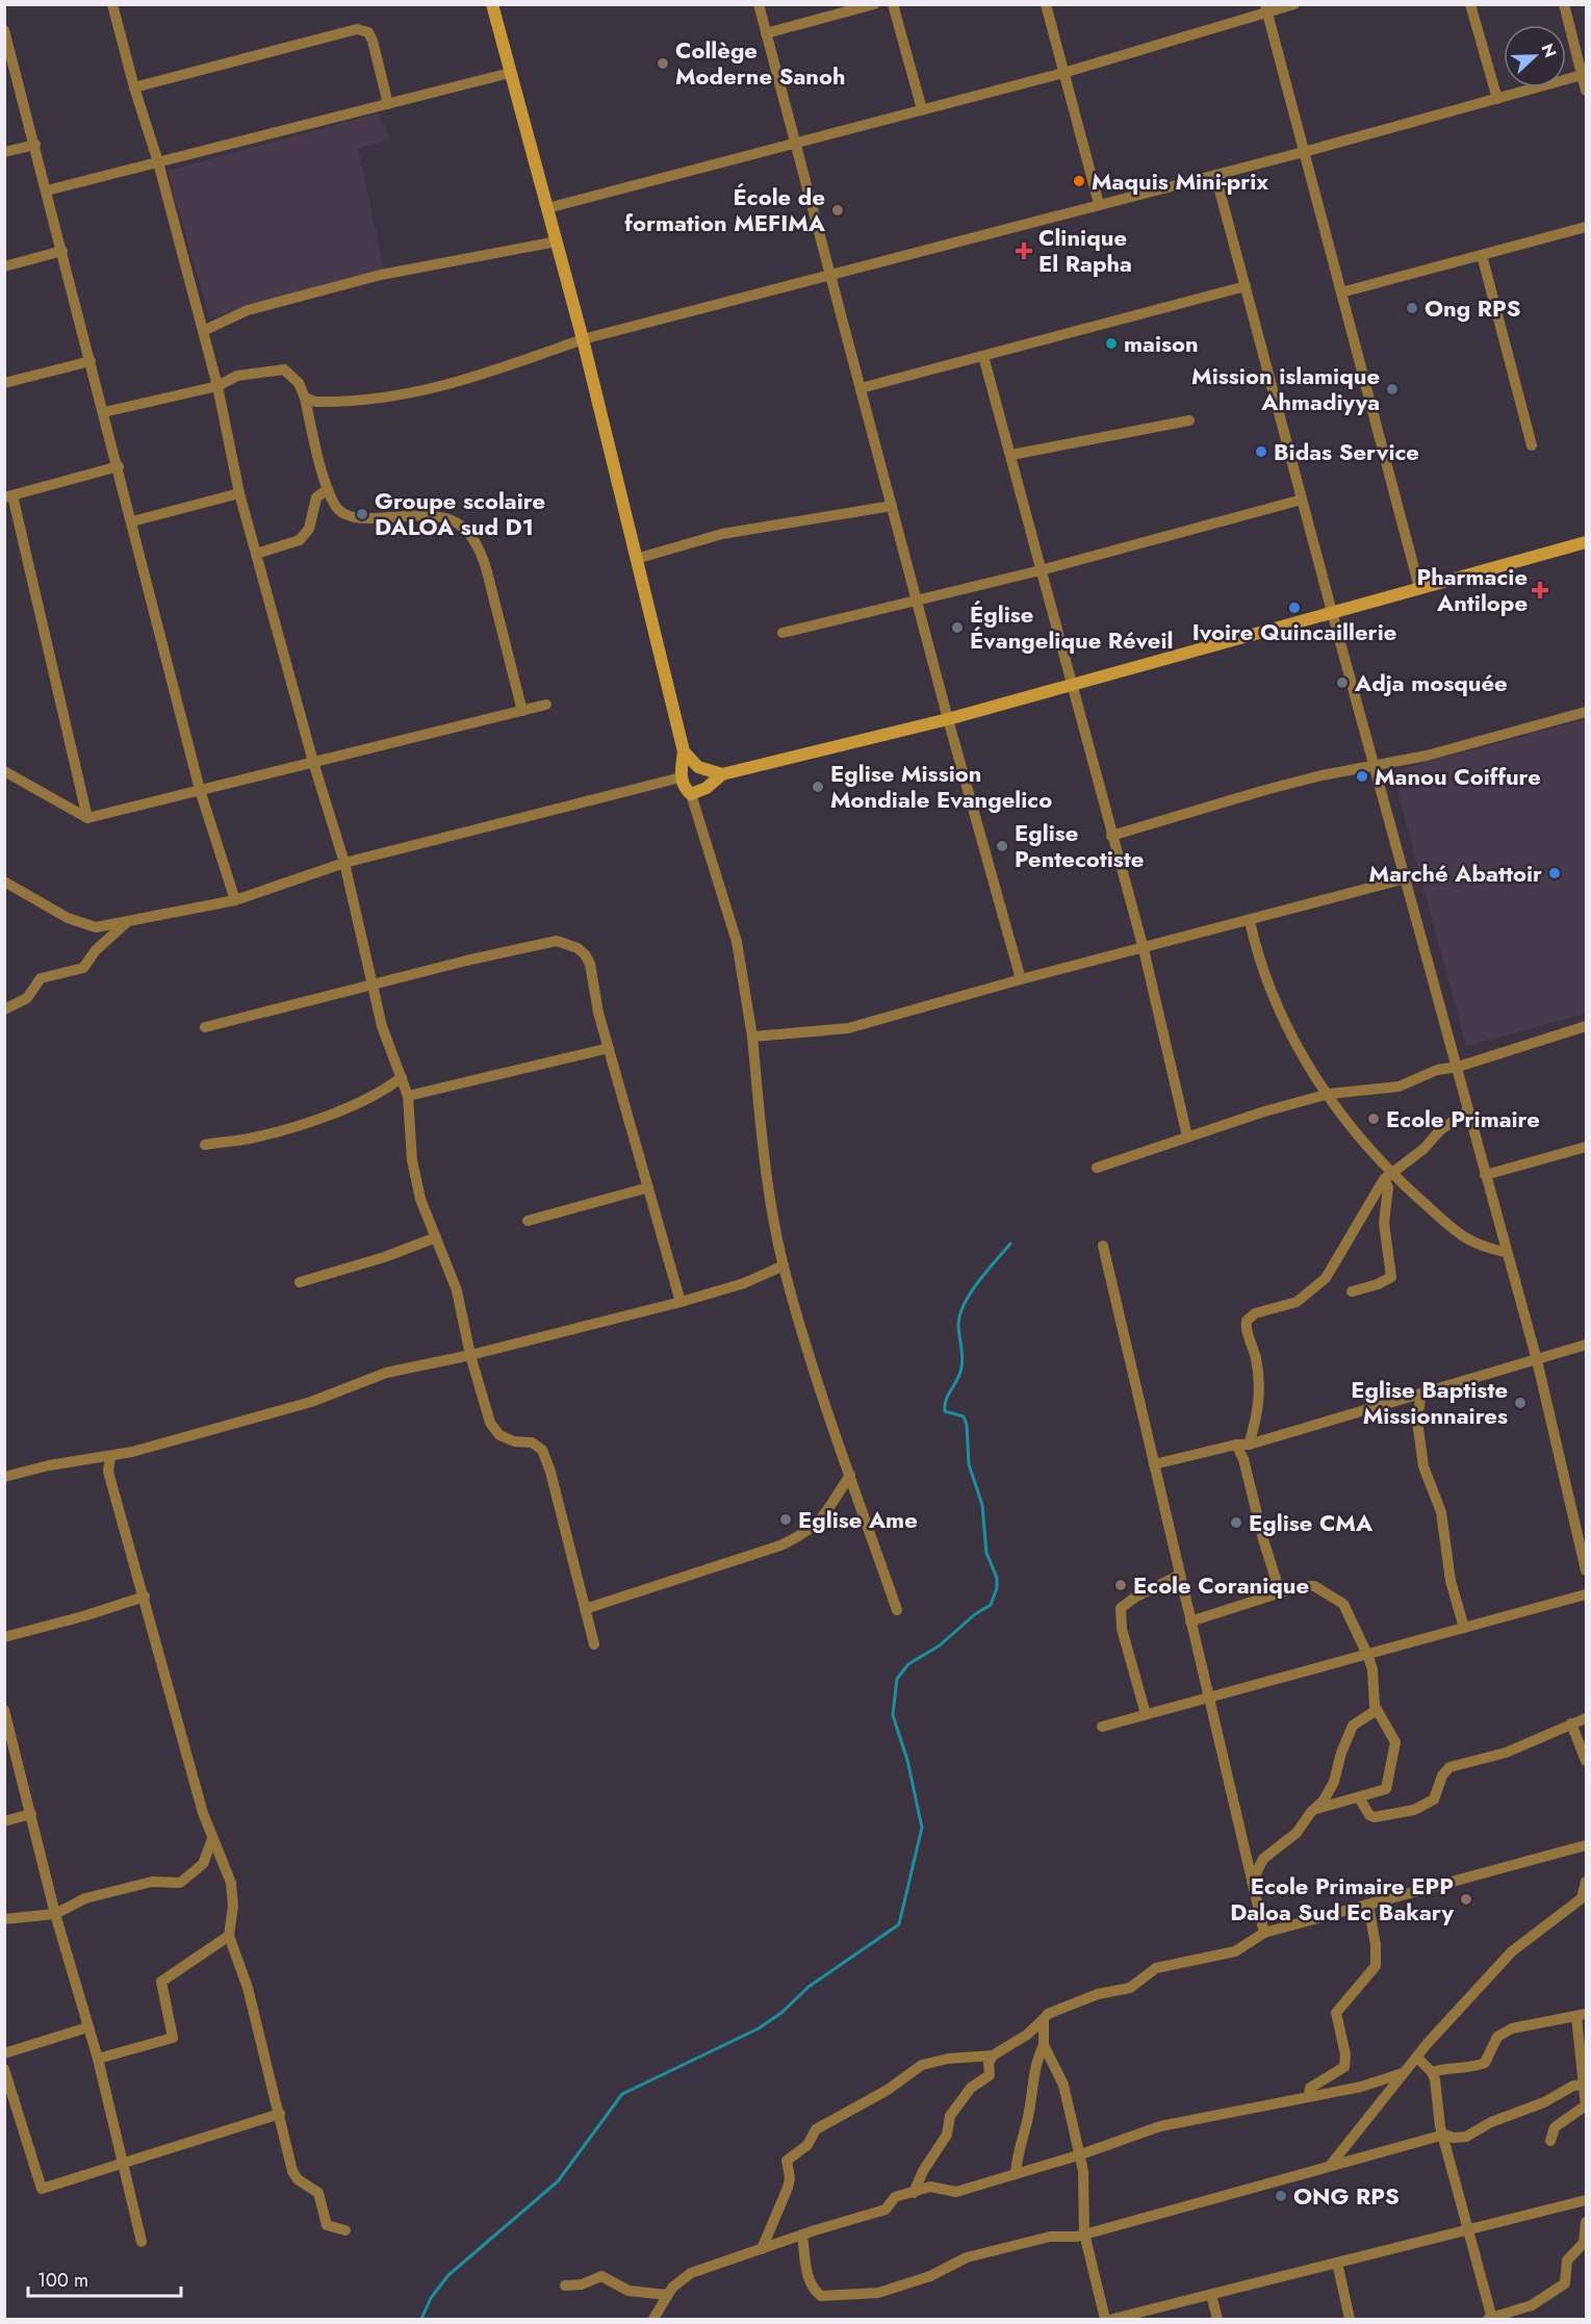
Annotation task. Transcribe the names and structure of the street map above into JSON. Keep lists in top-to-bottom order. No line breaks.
{"places":{"other":["Collège Moderne Sanoh","Maquis Mini-prix","École de formation MEFIMA","Ong RPS","maison","Mission islamique Ahmadiyya","Bidas Service","Groupe scolaire DALOA sud D1","Ivoire Quincaillerie","Église Évangelique Réveil","Adja mosquée","Manou Coiffure","Eglise Mission Mondiale Evangelico","Eglise Pentecotiste","Marché Abattoir","Ecole Primaire","Eglise Baptiste Missionnaires","Eglise Ame","Eglise CMA","Ecole Coranique","Ecole Primaire EPP Daloa Sud Ec Bakary","ONG RPS"],"health":["Clinique El Rapha","Pharmacie Antilope"]},"scale_bar":"100 m","north":"right"}
